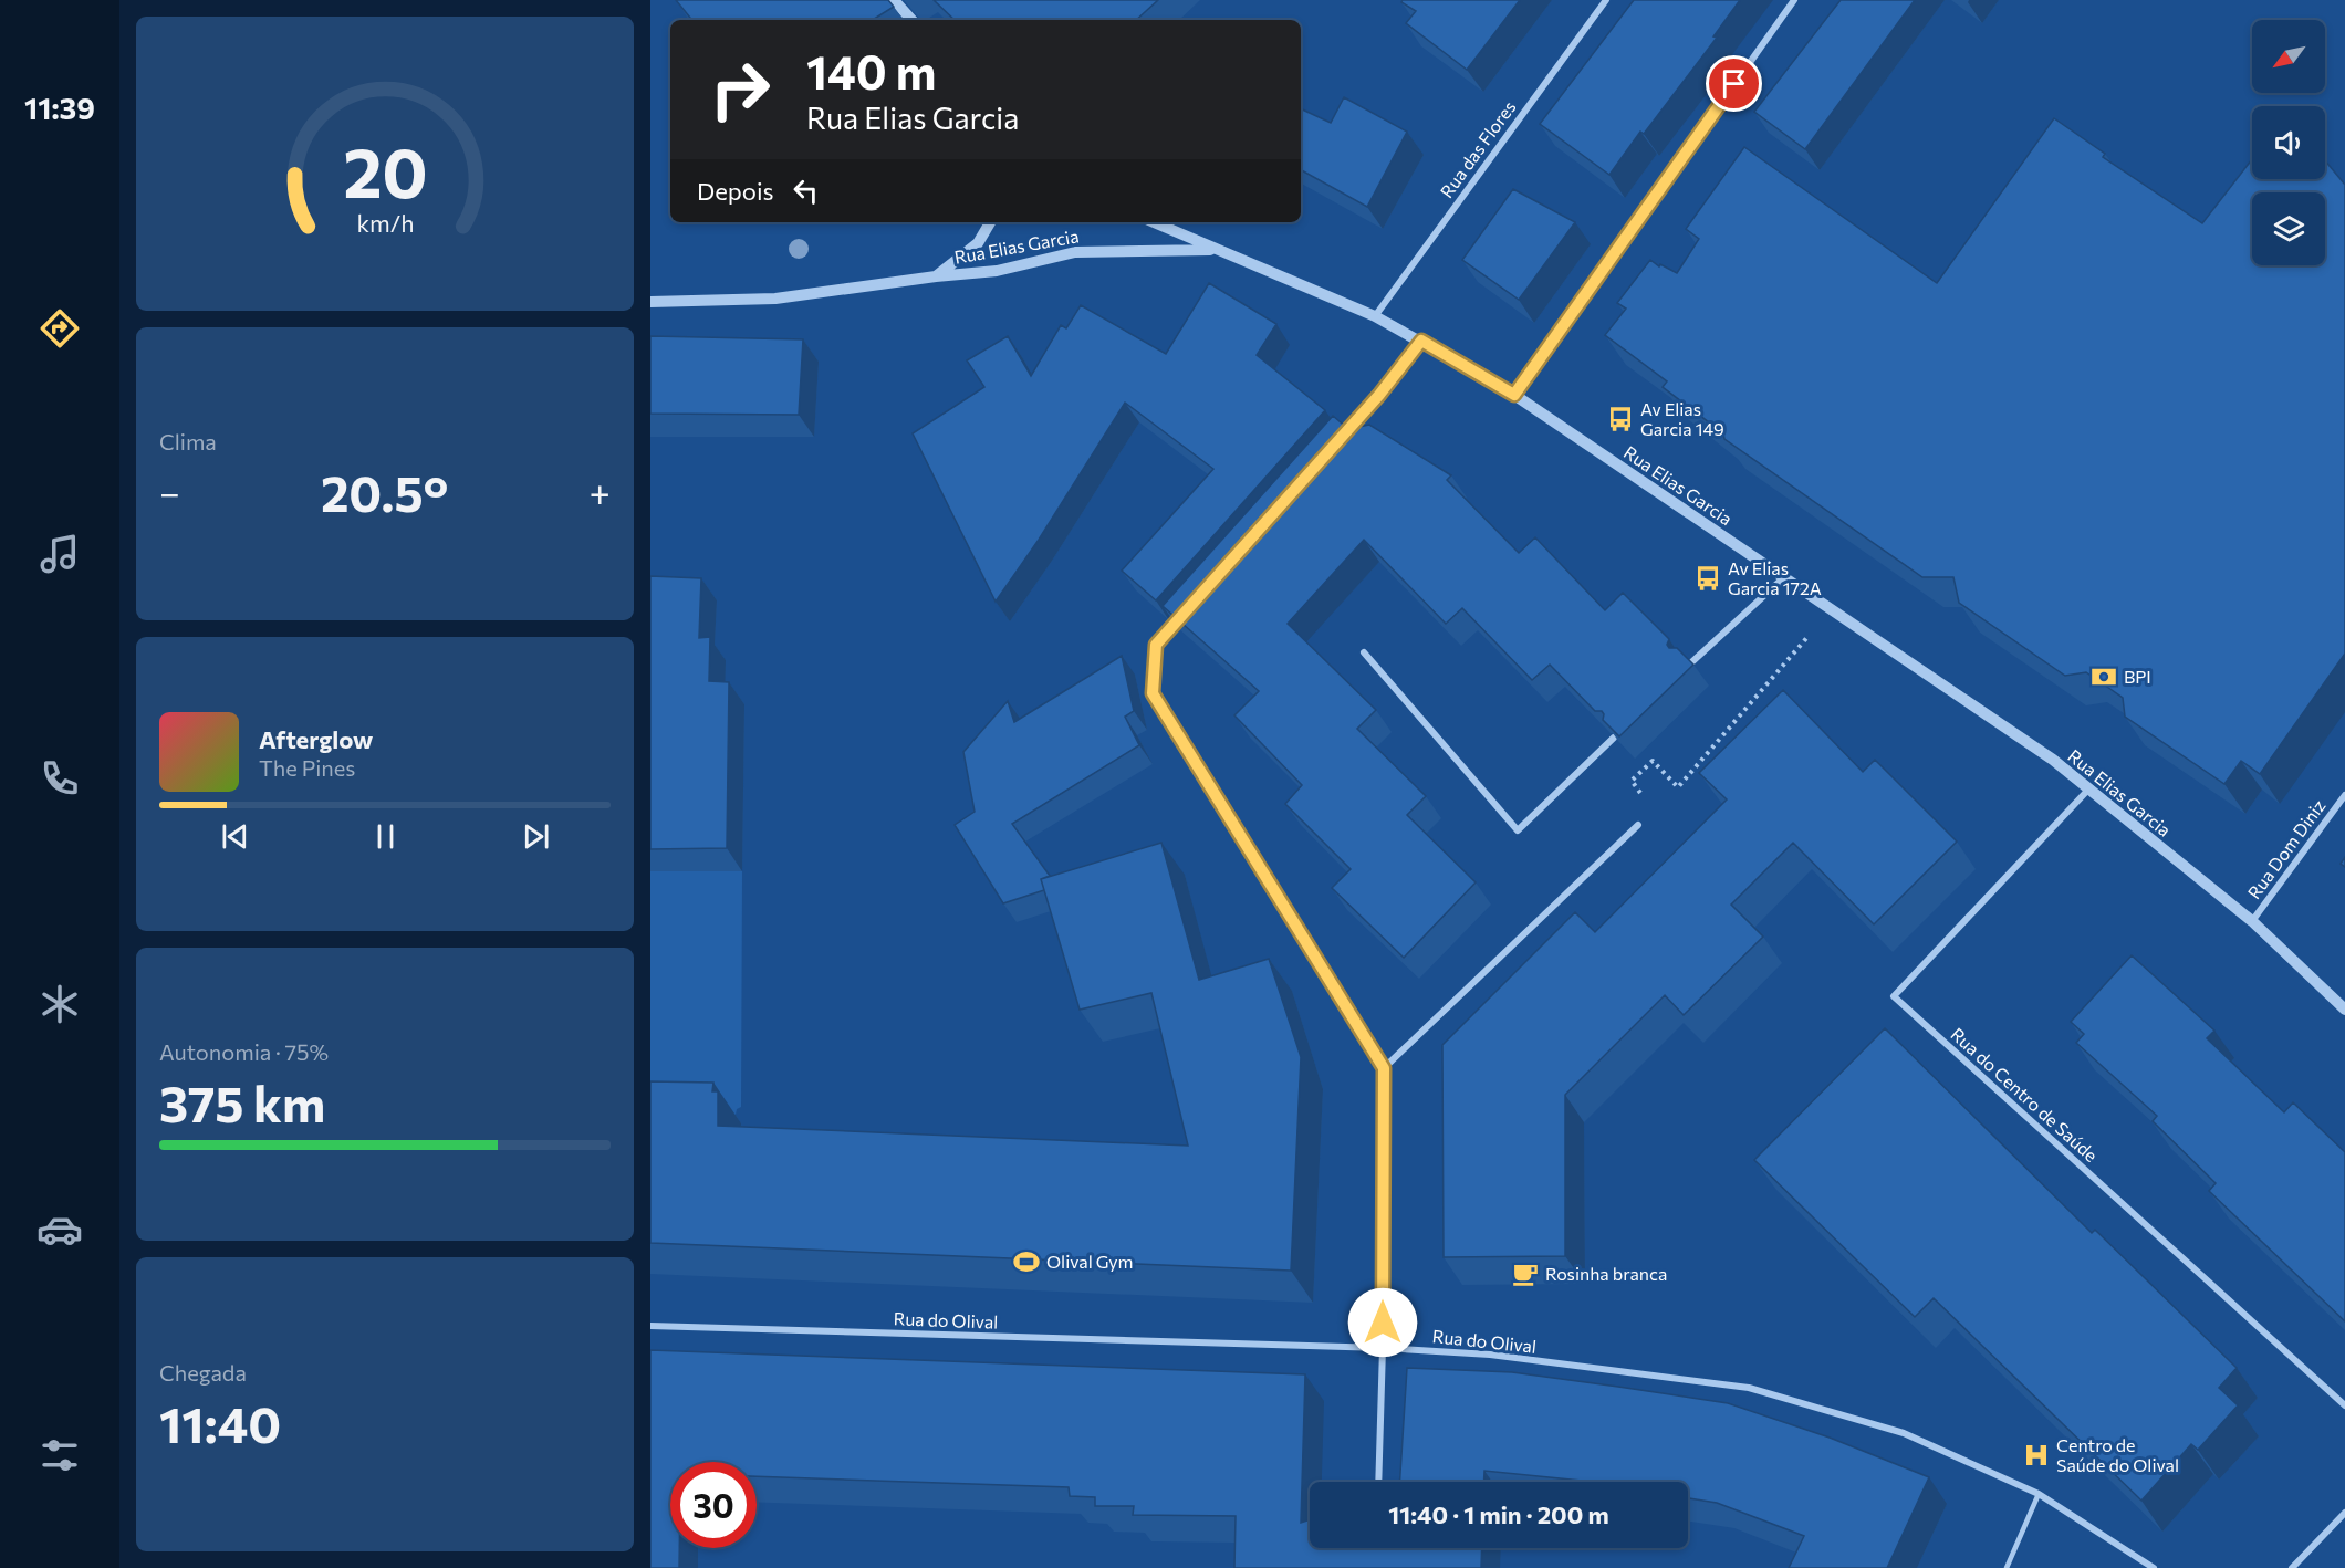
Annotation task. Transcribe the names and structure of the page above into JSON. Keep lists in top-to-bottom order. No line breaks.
{"streets":{"street":["Rua das Flores","Rua Elias Garcia","Rua Dom Diniz","Rua do Centro de Saúde","Rua do Olival"]},"crossings":[["Rua das Flores","Rua Elias Garcia"],["Rua Elias Garcia","Rua Dom Diniz"],["Rua Elias Garcia","Rua do Centro de Saúde"]],"places":{"bus stop":["Av Elias Garcia 149","Av Elias Garcia 172A"],"bank":["BPI"],"sports":["Olival Gym"],"cafe":["Rosinha branca"],"hospital":["Centro de Saúde do Olival"]},"north":"bottom left","page":{"tabs":"11:39","turn":["140 m","Rua Elias Garcia"],"then":"Depois","tile":["Clima",["Autonomia · 75%","375 km"],["Chegada","11:40"]],"heat":["−","20.5°","+"],"song":["Afterglow","The Pines"],"limit":"30","trip":"11:40 · 1 min · 200 m","gauge":["20","km/h"]}}
